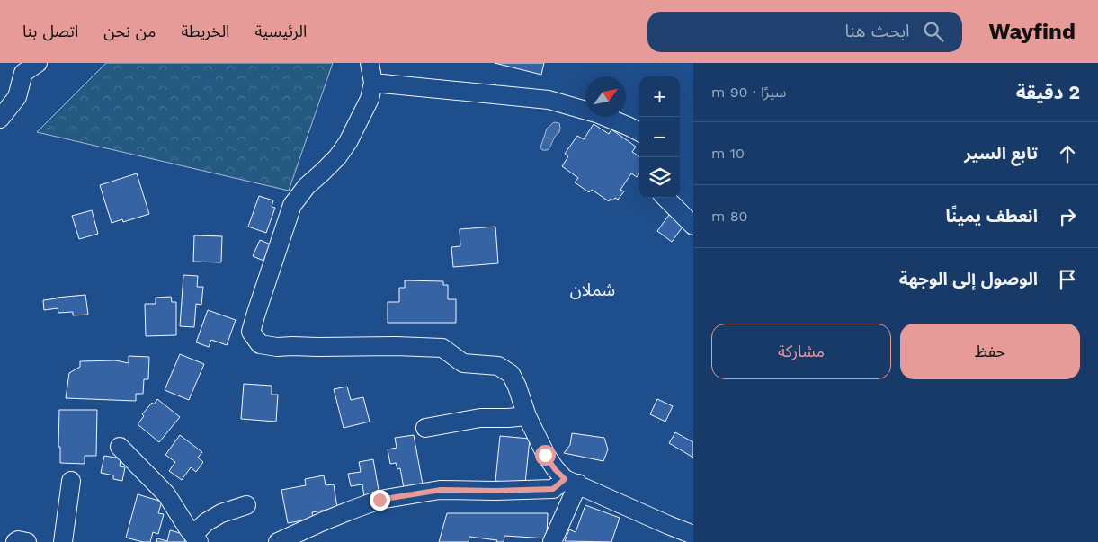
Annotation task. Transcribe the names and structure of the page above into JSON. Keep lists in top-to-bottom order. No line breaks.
{"districts":["شملان"],"north":"top right","page":{"header":"Wayfind","search":"ابحث هنا","nav":["الرئيسية","الخريطة","من نحن","اتصل بنا"],"heading":["2 دقيقة","سيرًا · 90 m"],"map_buttons":["+","−"],"list":[["تابع السير","10 m"],["انعطف يمينًا","80 m"],"الوصول إلى الوجهة"],"buttons":["حفظ","مشاركة"]}}
